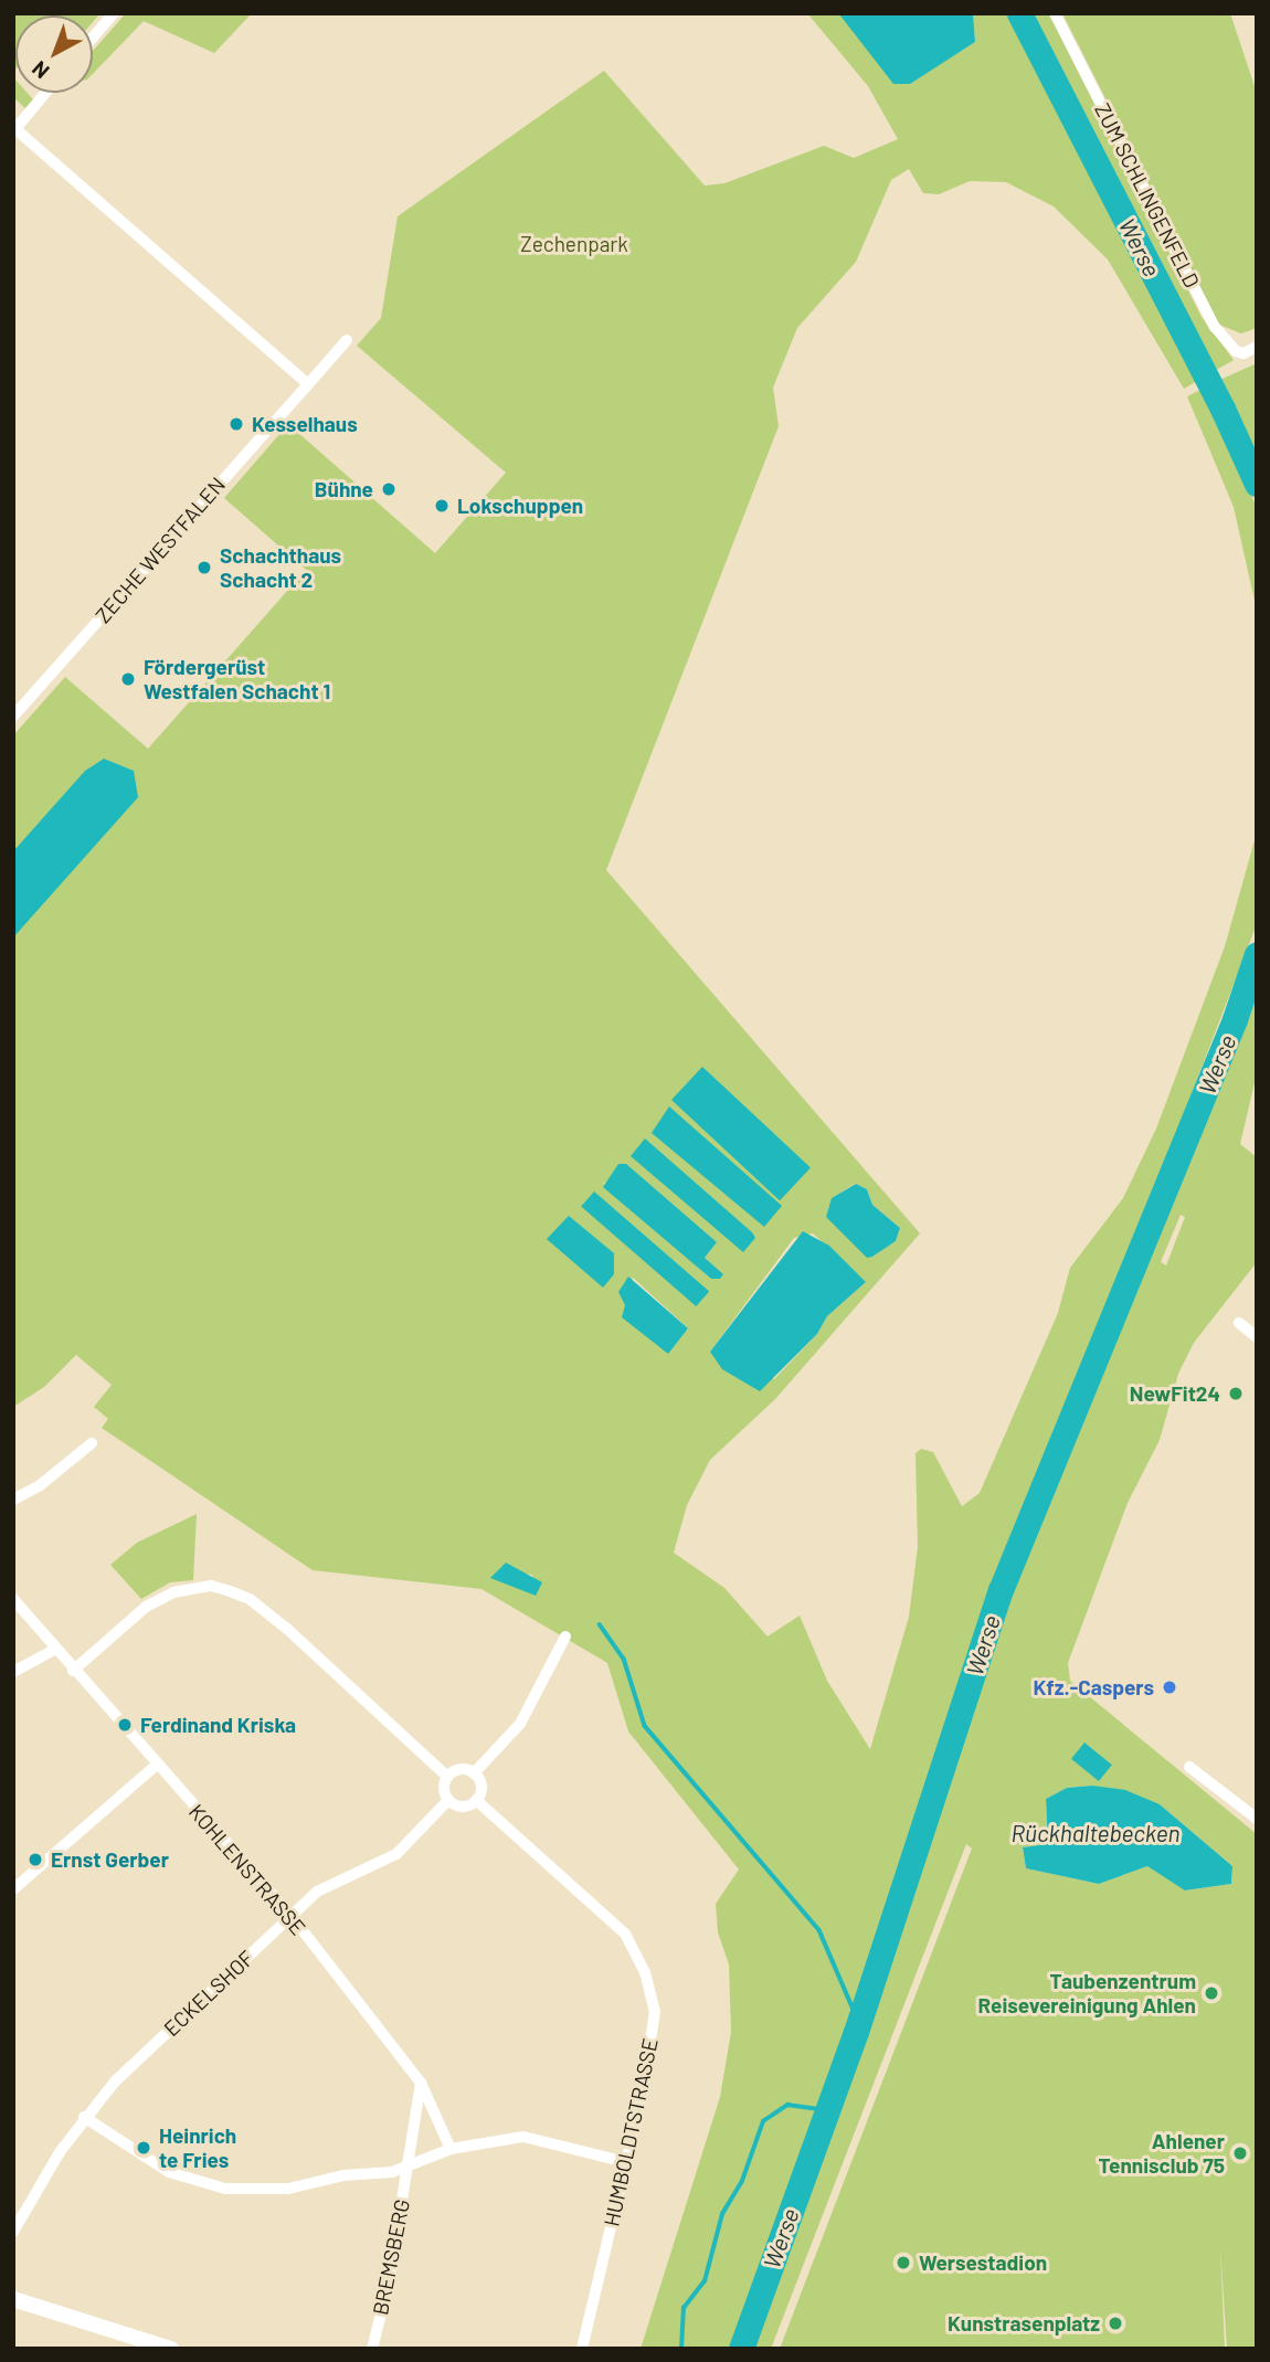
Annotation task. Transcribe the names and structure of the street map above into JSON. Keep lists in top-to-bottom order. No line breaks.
{"streets":{"street":["ZUM SCHLINGENFELD","ZECHE WESTFALEN","KOHLENSTRASSE","ECKELSHOF","HUMBOLDTSTRASSE","BREMSBERG"]},"crossings":[["KOHLENSTRASSE","ECKELSHOF"],["ECKELSHOF","HUMBOLDTSTRASSE"]],"water":["Werse","Rückhaltebecken"],"parks":["Zechenpark"],"places":["Kesselhaus","Bühne","Lokschuppen","Schachthaus Schacht 2","Fördergerüst Westfalen Schacht 1","NewFit24","Kfz.-Caspers","Ferdinand Kriska","Ernst Gerber","Taubenzentrum Reisevereinigung Ahlen","Heinrich te Fries","Ahlener Tennisclub 75","Wersestadion","Kunstrasenplatz"],"north":"bottom left"}
